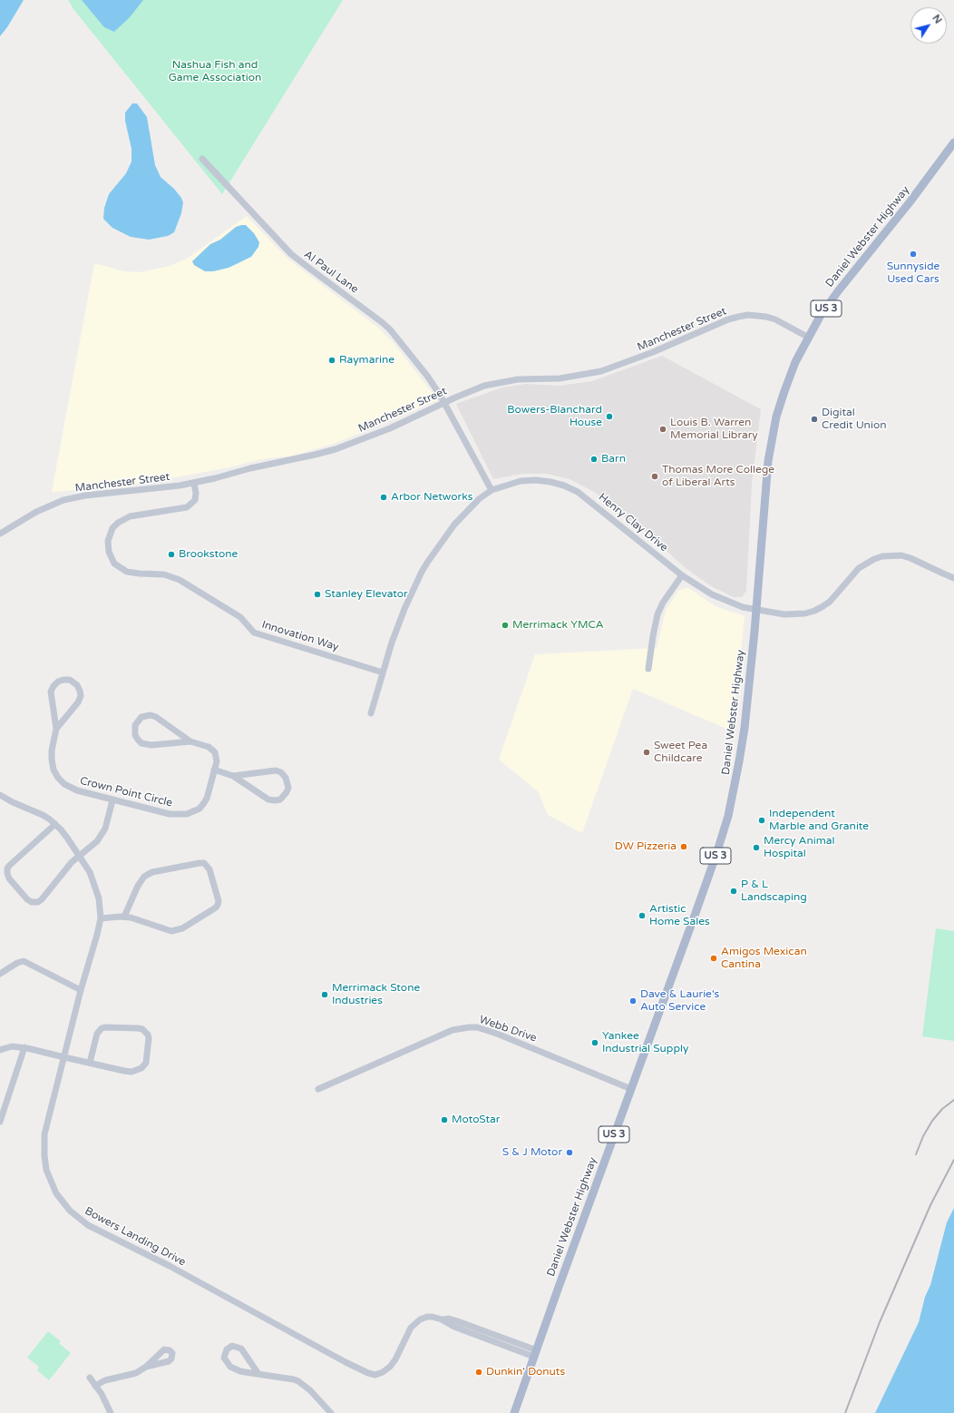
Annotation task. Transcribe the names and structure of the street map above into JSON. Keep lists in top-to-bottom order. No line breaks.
{"streets":{"main road":["Daniel Webster Highway","US 3"],"street":["Al Paul Lane","Manchester Street","Henry Clay Drive","Innovation Way","Crown Point Circle","Webb Drive","Bowers Landing Drive"]},"crossings":[["Daniel Webster Highway","Manchester Street"],["Daniel Webster Highway","Henry Clay Drive"],["Daniel Webster Highway","Webb Drive"],["Daniel Webster Highway","Bowers Landing Drive"],["Al Paul Lane","Manchester Street"],["Manchester Street","Innovation Way"],["Henry Clay Drive","Innovation Way"]],"parks":["Nashua Fish and Game Association"],"places":["Sunnyside Used Cars","Raymarine","Bowers-Blanchard House","Digital Credit Union","Louis B. Warren Memorial Library","Barn","Thomas More College of Liberal Arts","Arbor Networks","Brookstone","Stanley Elevator","Merrimack YMCA","Sweet Pea Childcare","Independent Marble and Granite","DW Pizzeria","Mercy Animal Hospital","P & L Landscaping","Artistic Home Sales","Amigos Mexican Cantina","Merrimack Stone Industries","Dave & Laurie's Auto Service","Yankee Industrial Supply","MotoStar","S & J Motor","Dunkin' Donuts"],"north":"top right"}
